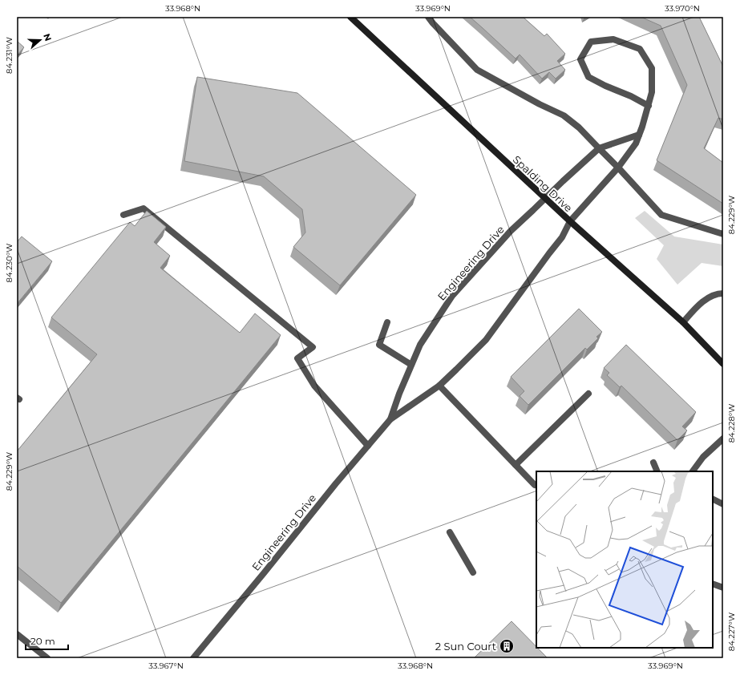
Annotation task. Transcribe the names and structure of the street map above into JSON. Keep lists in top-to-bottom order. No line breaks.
{"streets":{"main road":["Spalding Drive"],"street":["Engineering Drive"]},"crossings":[["Spalding Drive","Engineering Drive"]],"places":{"building":["2 Sun Court"]},"scale_bar":"20 m","north":"right","coordinates":["33.968°N","33.969°N","33.970°N","84.231°W","84.229°W","84.230°W","84.228°W","84.227°W","33.967°N"]}
